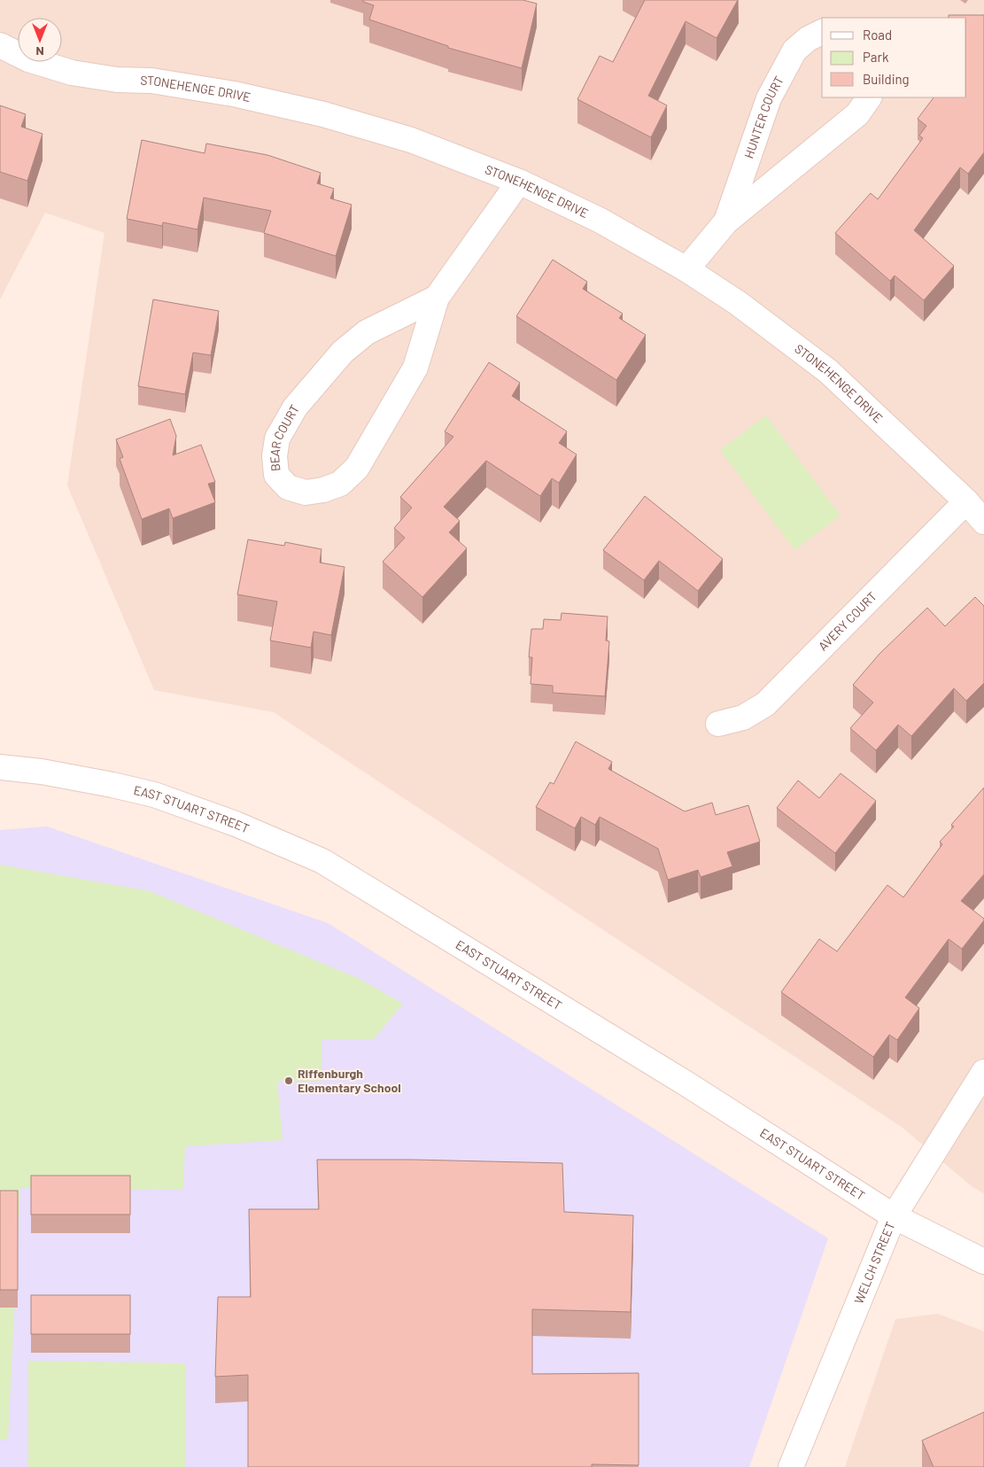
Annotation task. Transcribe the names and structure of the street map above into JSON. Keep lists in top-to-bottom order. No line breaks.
{"streets":{"street":["STONEHENGE DRIVE","HUNTER COURT","BEAR COURT","AVERY COURT","EAST STUART STREET","WELCH STREET"]},"crossings":[["STONEHENGE DRIVE","HUNTER COURT"],["STONEHENGE DRIVE","BEAR COURT"],["STONEHENGE DRIVE","AVERY COURT"],["EAST STUART STREET","WELCH STREET"]],"places":["Riffenburgh Elementary School"],"legend":["Road","Park","Building"],"north":"bottom"}
